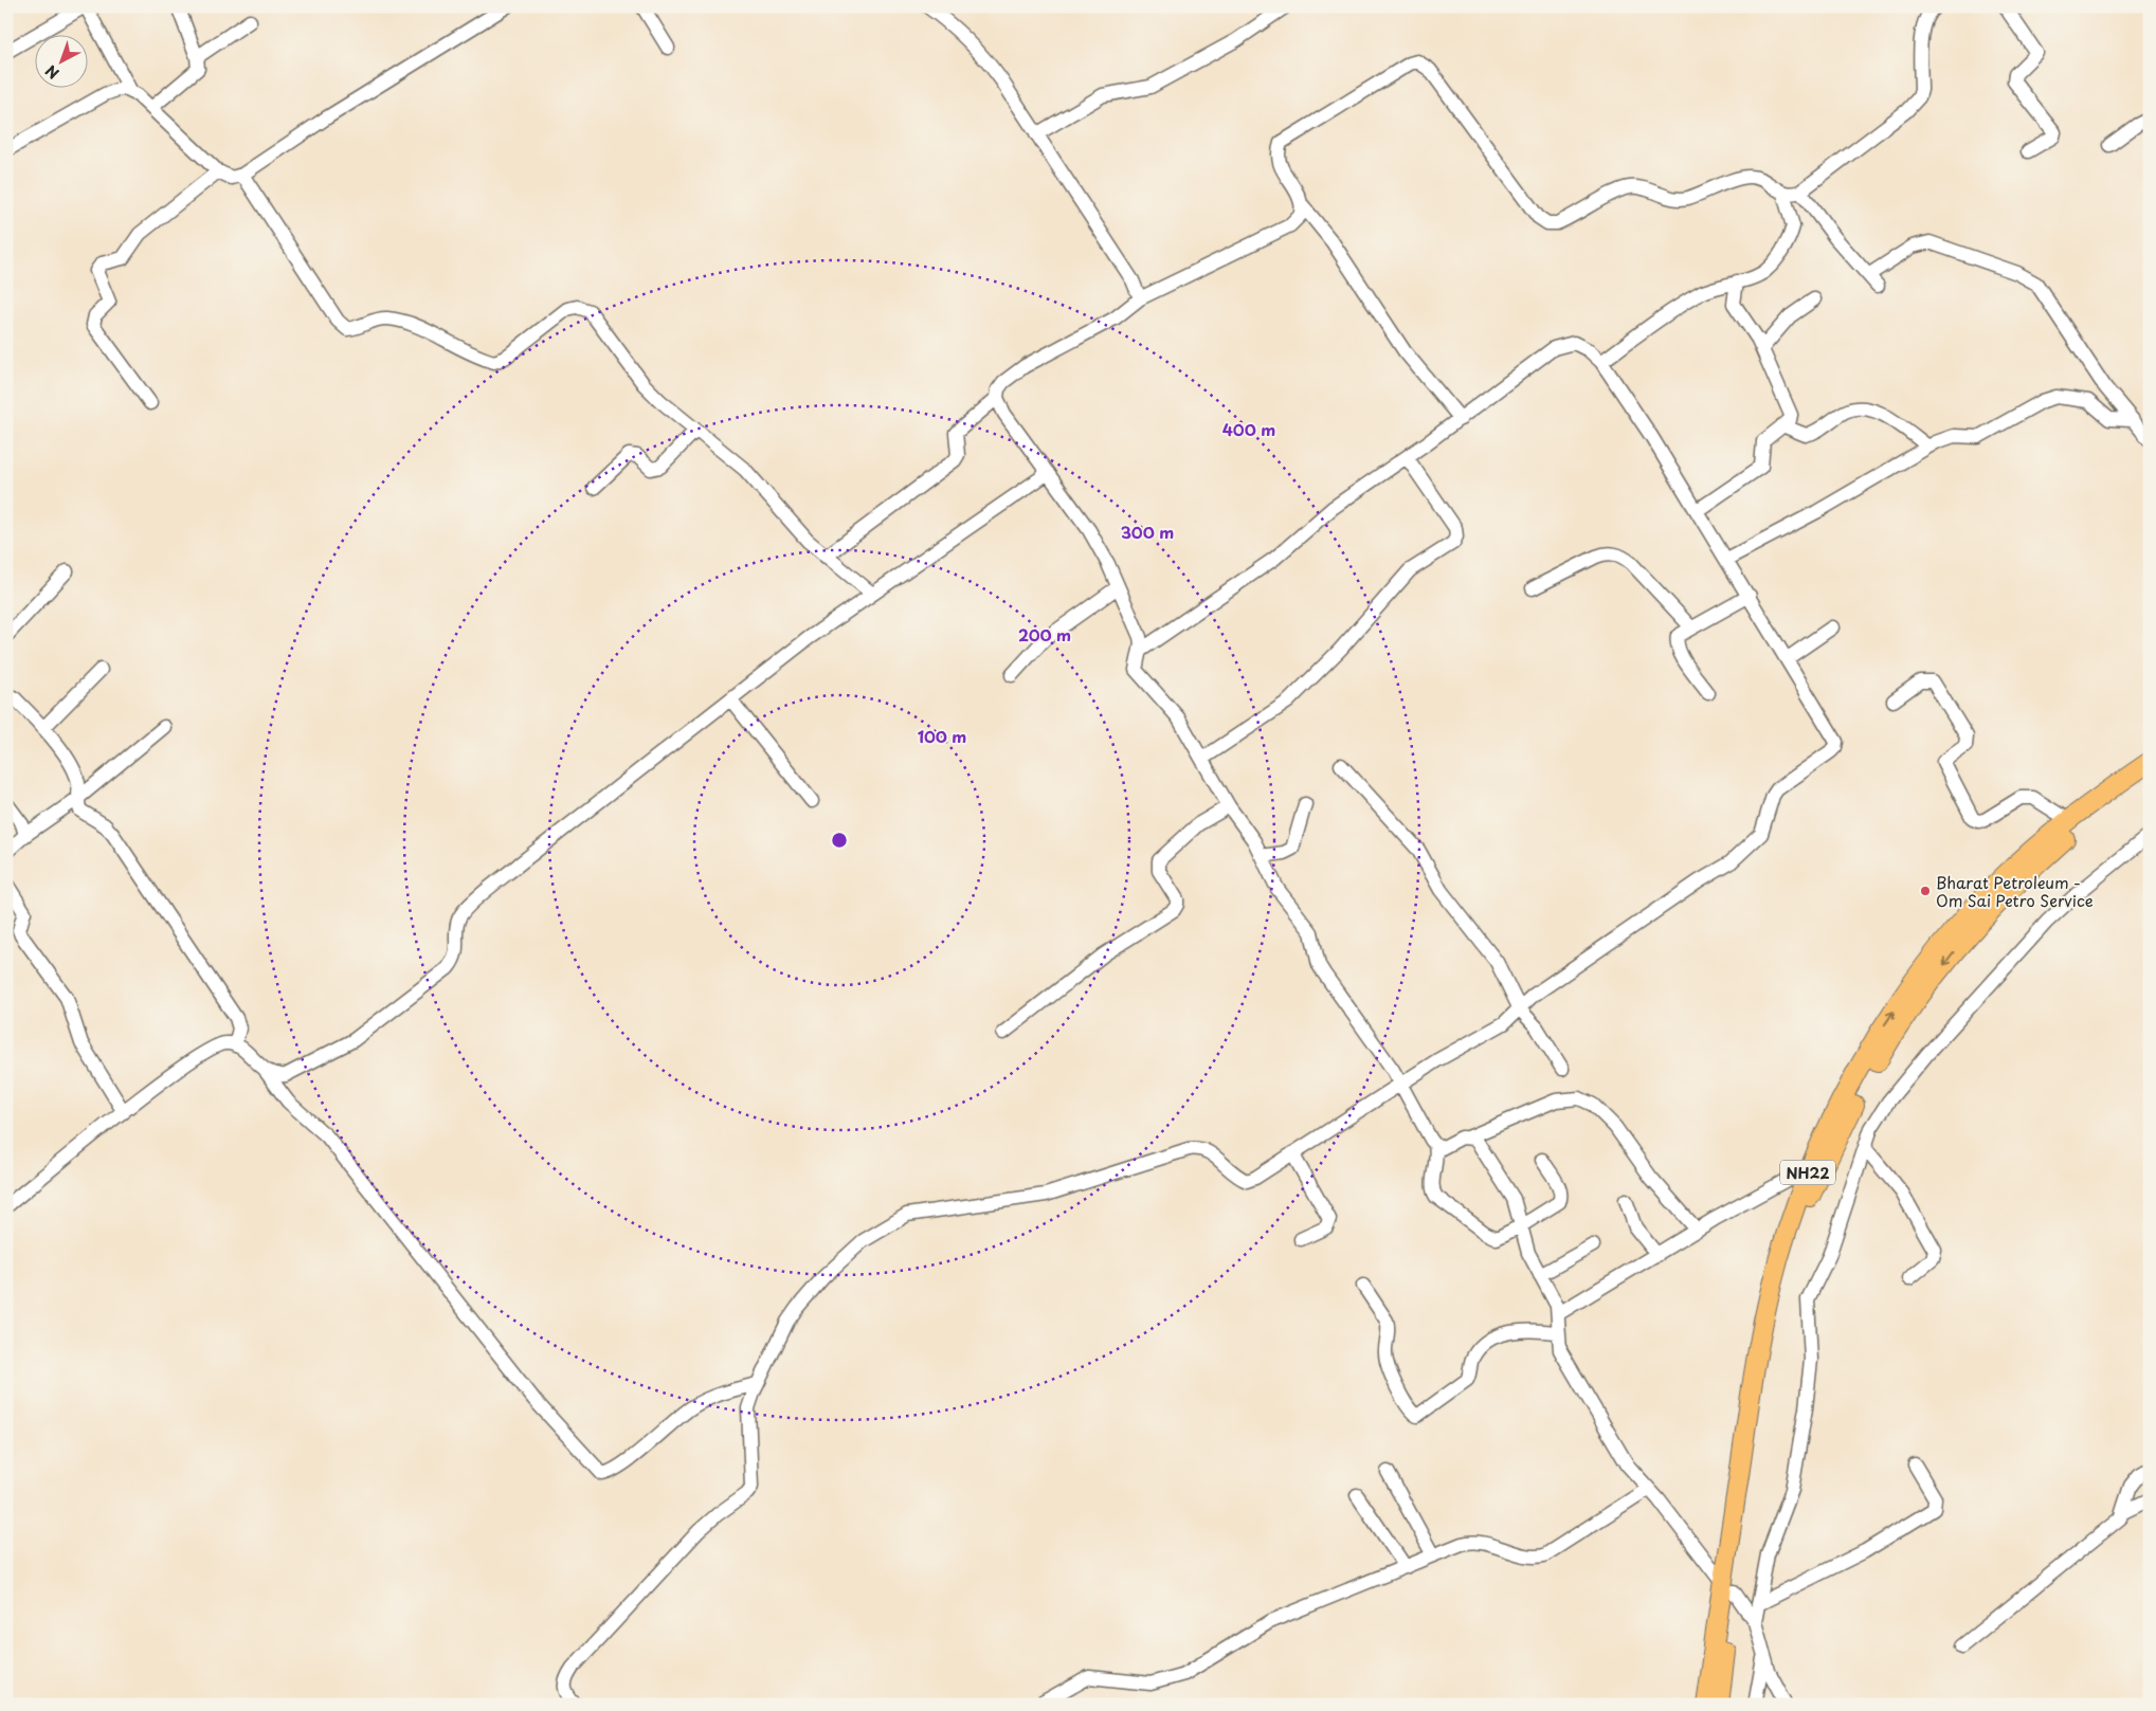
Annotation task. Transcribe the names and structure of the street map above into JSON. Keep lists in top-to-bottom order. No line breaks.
{"streets":{"highway":["NH22"]},"places":["Bharat Petroleum - Om Sai Petro Service"],"north":"bottom left","rings":["400 m","300 m","200 m","100 m"]}
